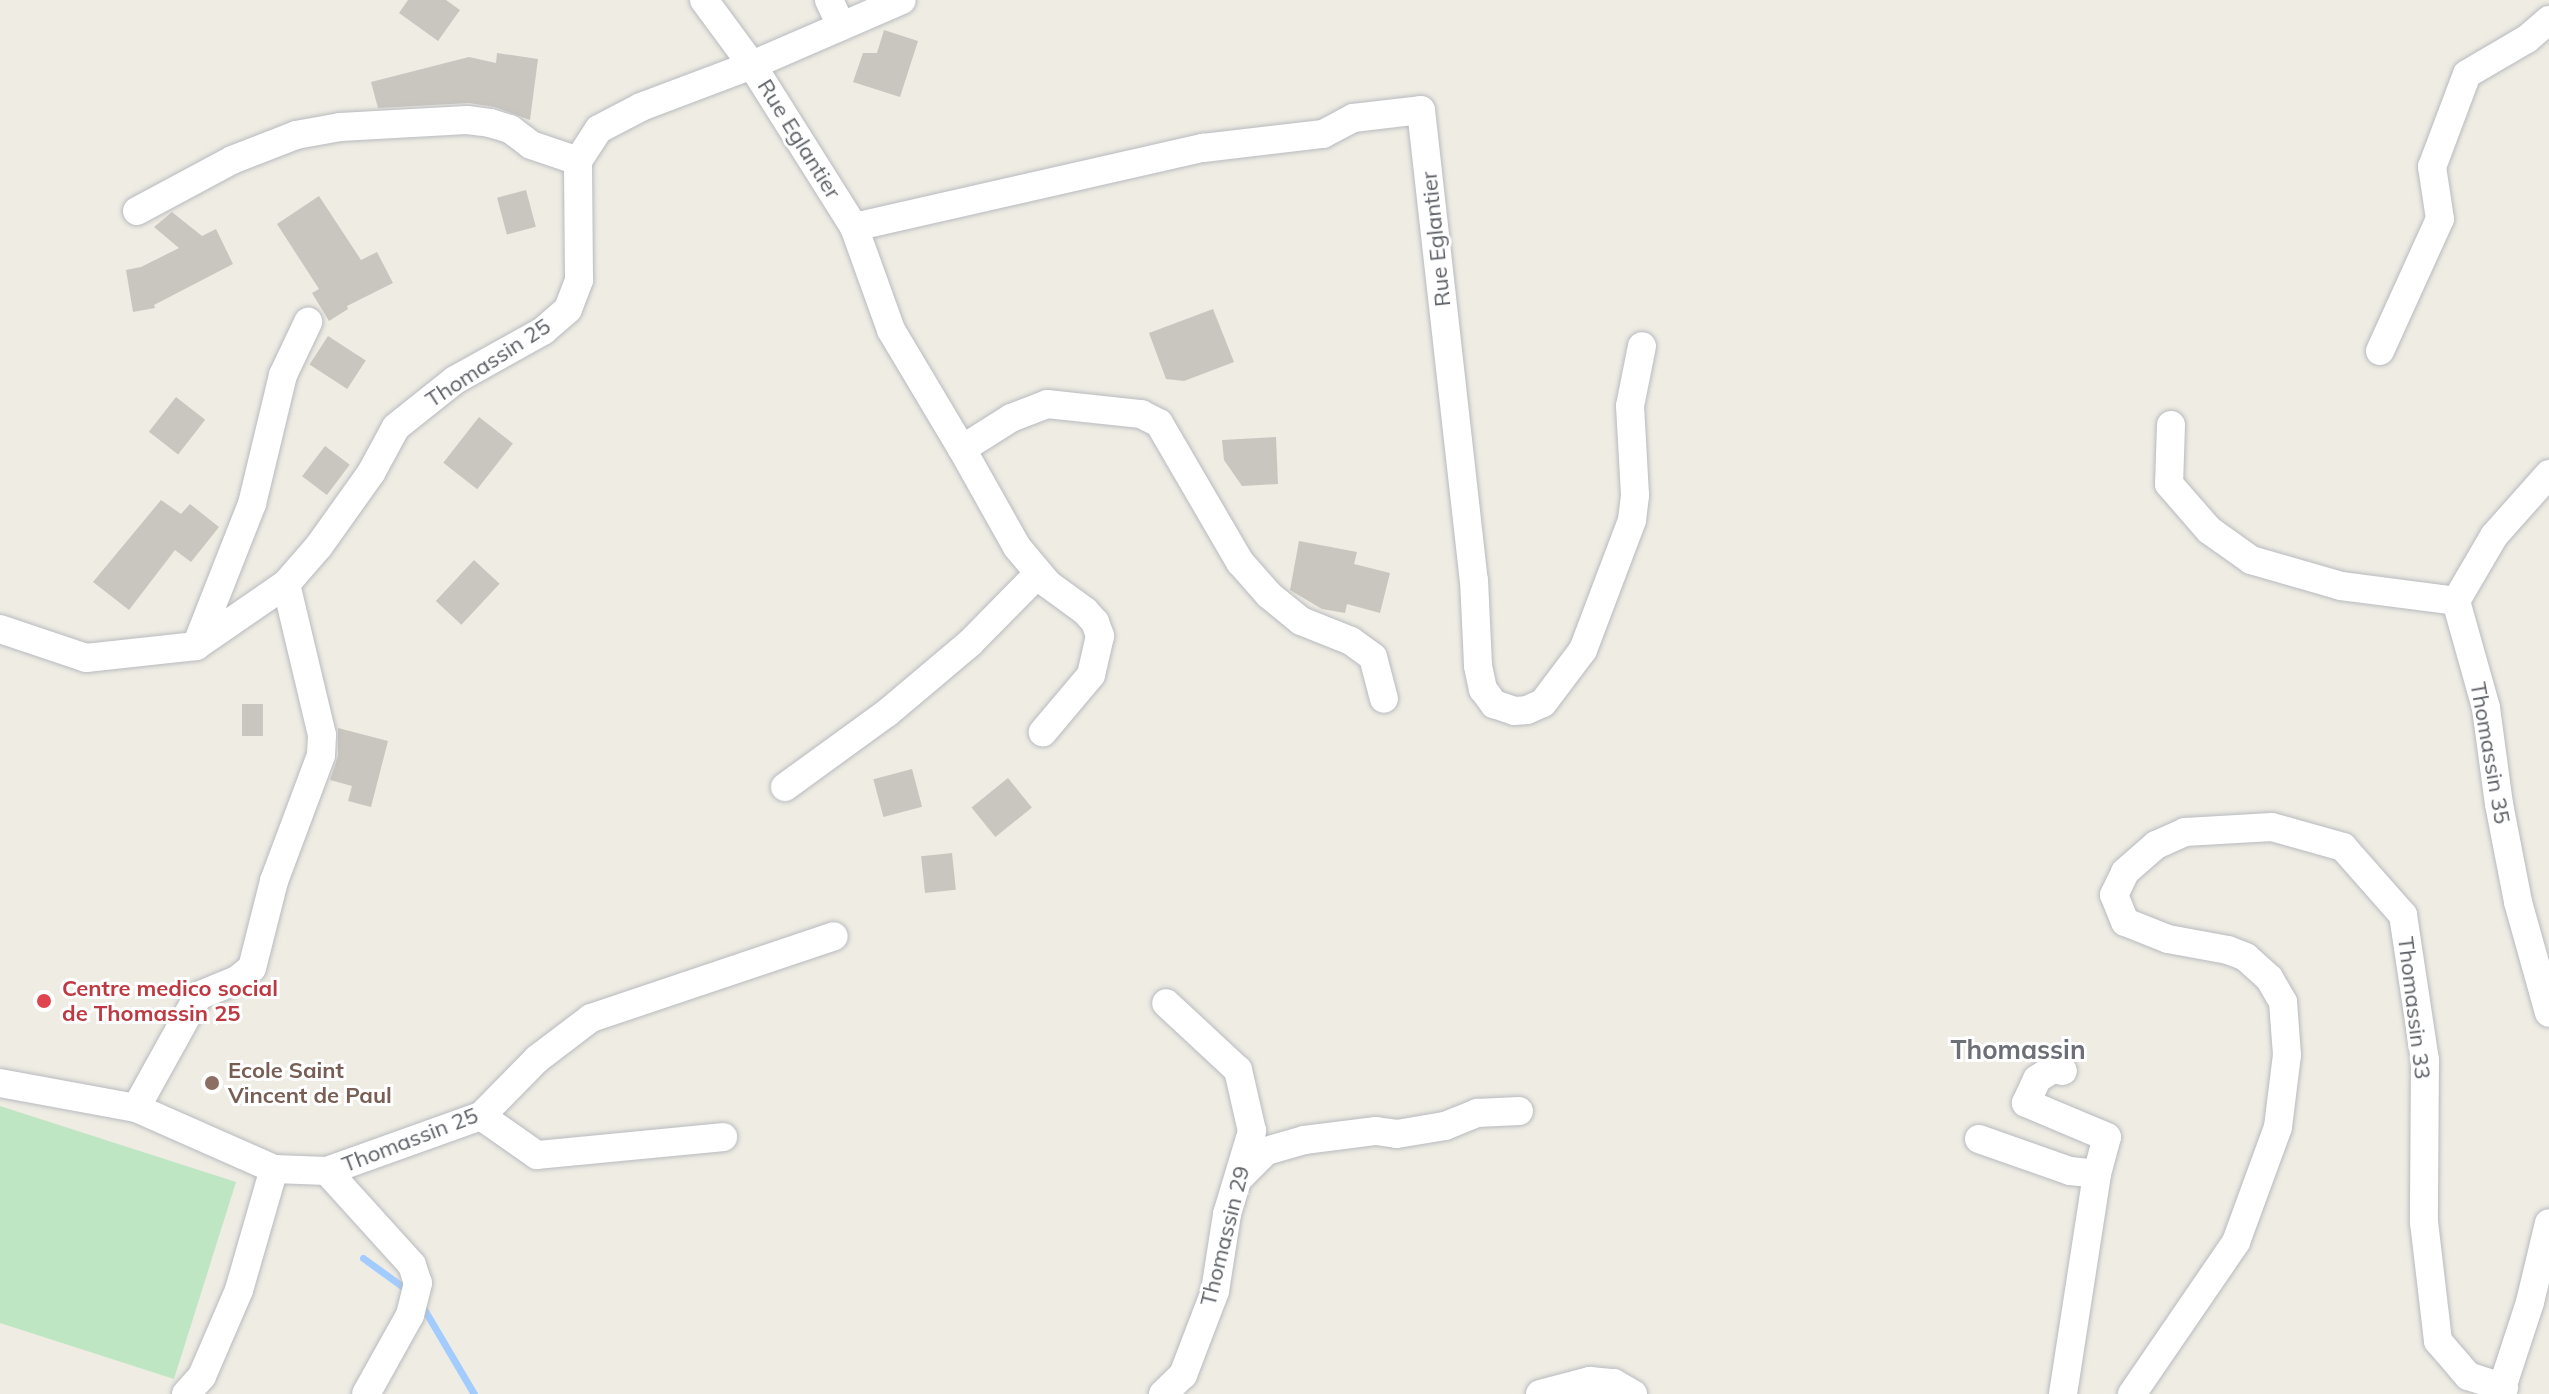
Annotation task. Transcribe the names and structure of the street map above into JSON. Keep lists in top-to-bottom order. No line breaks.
{"streets":{"street":["Rue Eglantier","Thomassin 25","Thomassin 35","Thomassin 33","Thomassin 29"]},"districts":["Thomassin"],"places":["Centre medico social de Thomassin 25","Ecole Saint Vincent de Paul"]}
